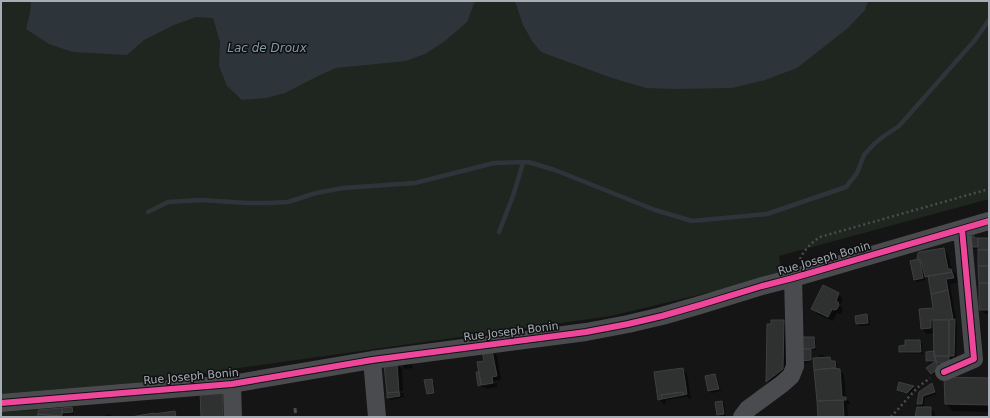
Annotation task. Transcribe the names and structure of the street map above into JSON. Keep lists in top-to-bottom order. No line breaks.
{"streets":{"street":["Rue Joseph Bonin"]},"water":["Lac de Droux"]}
